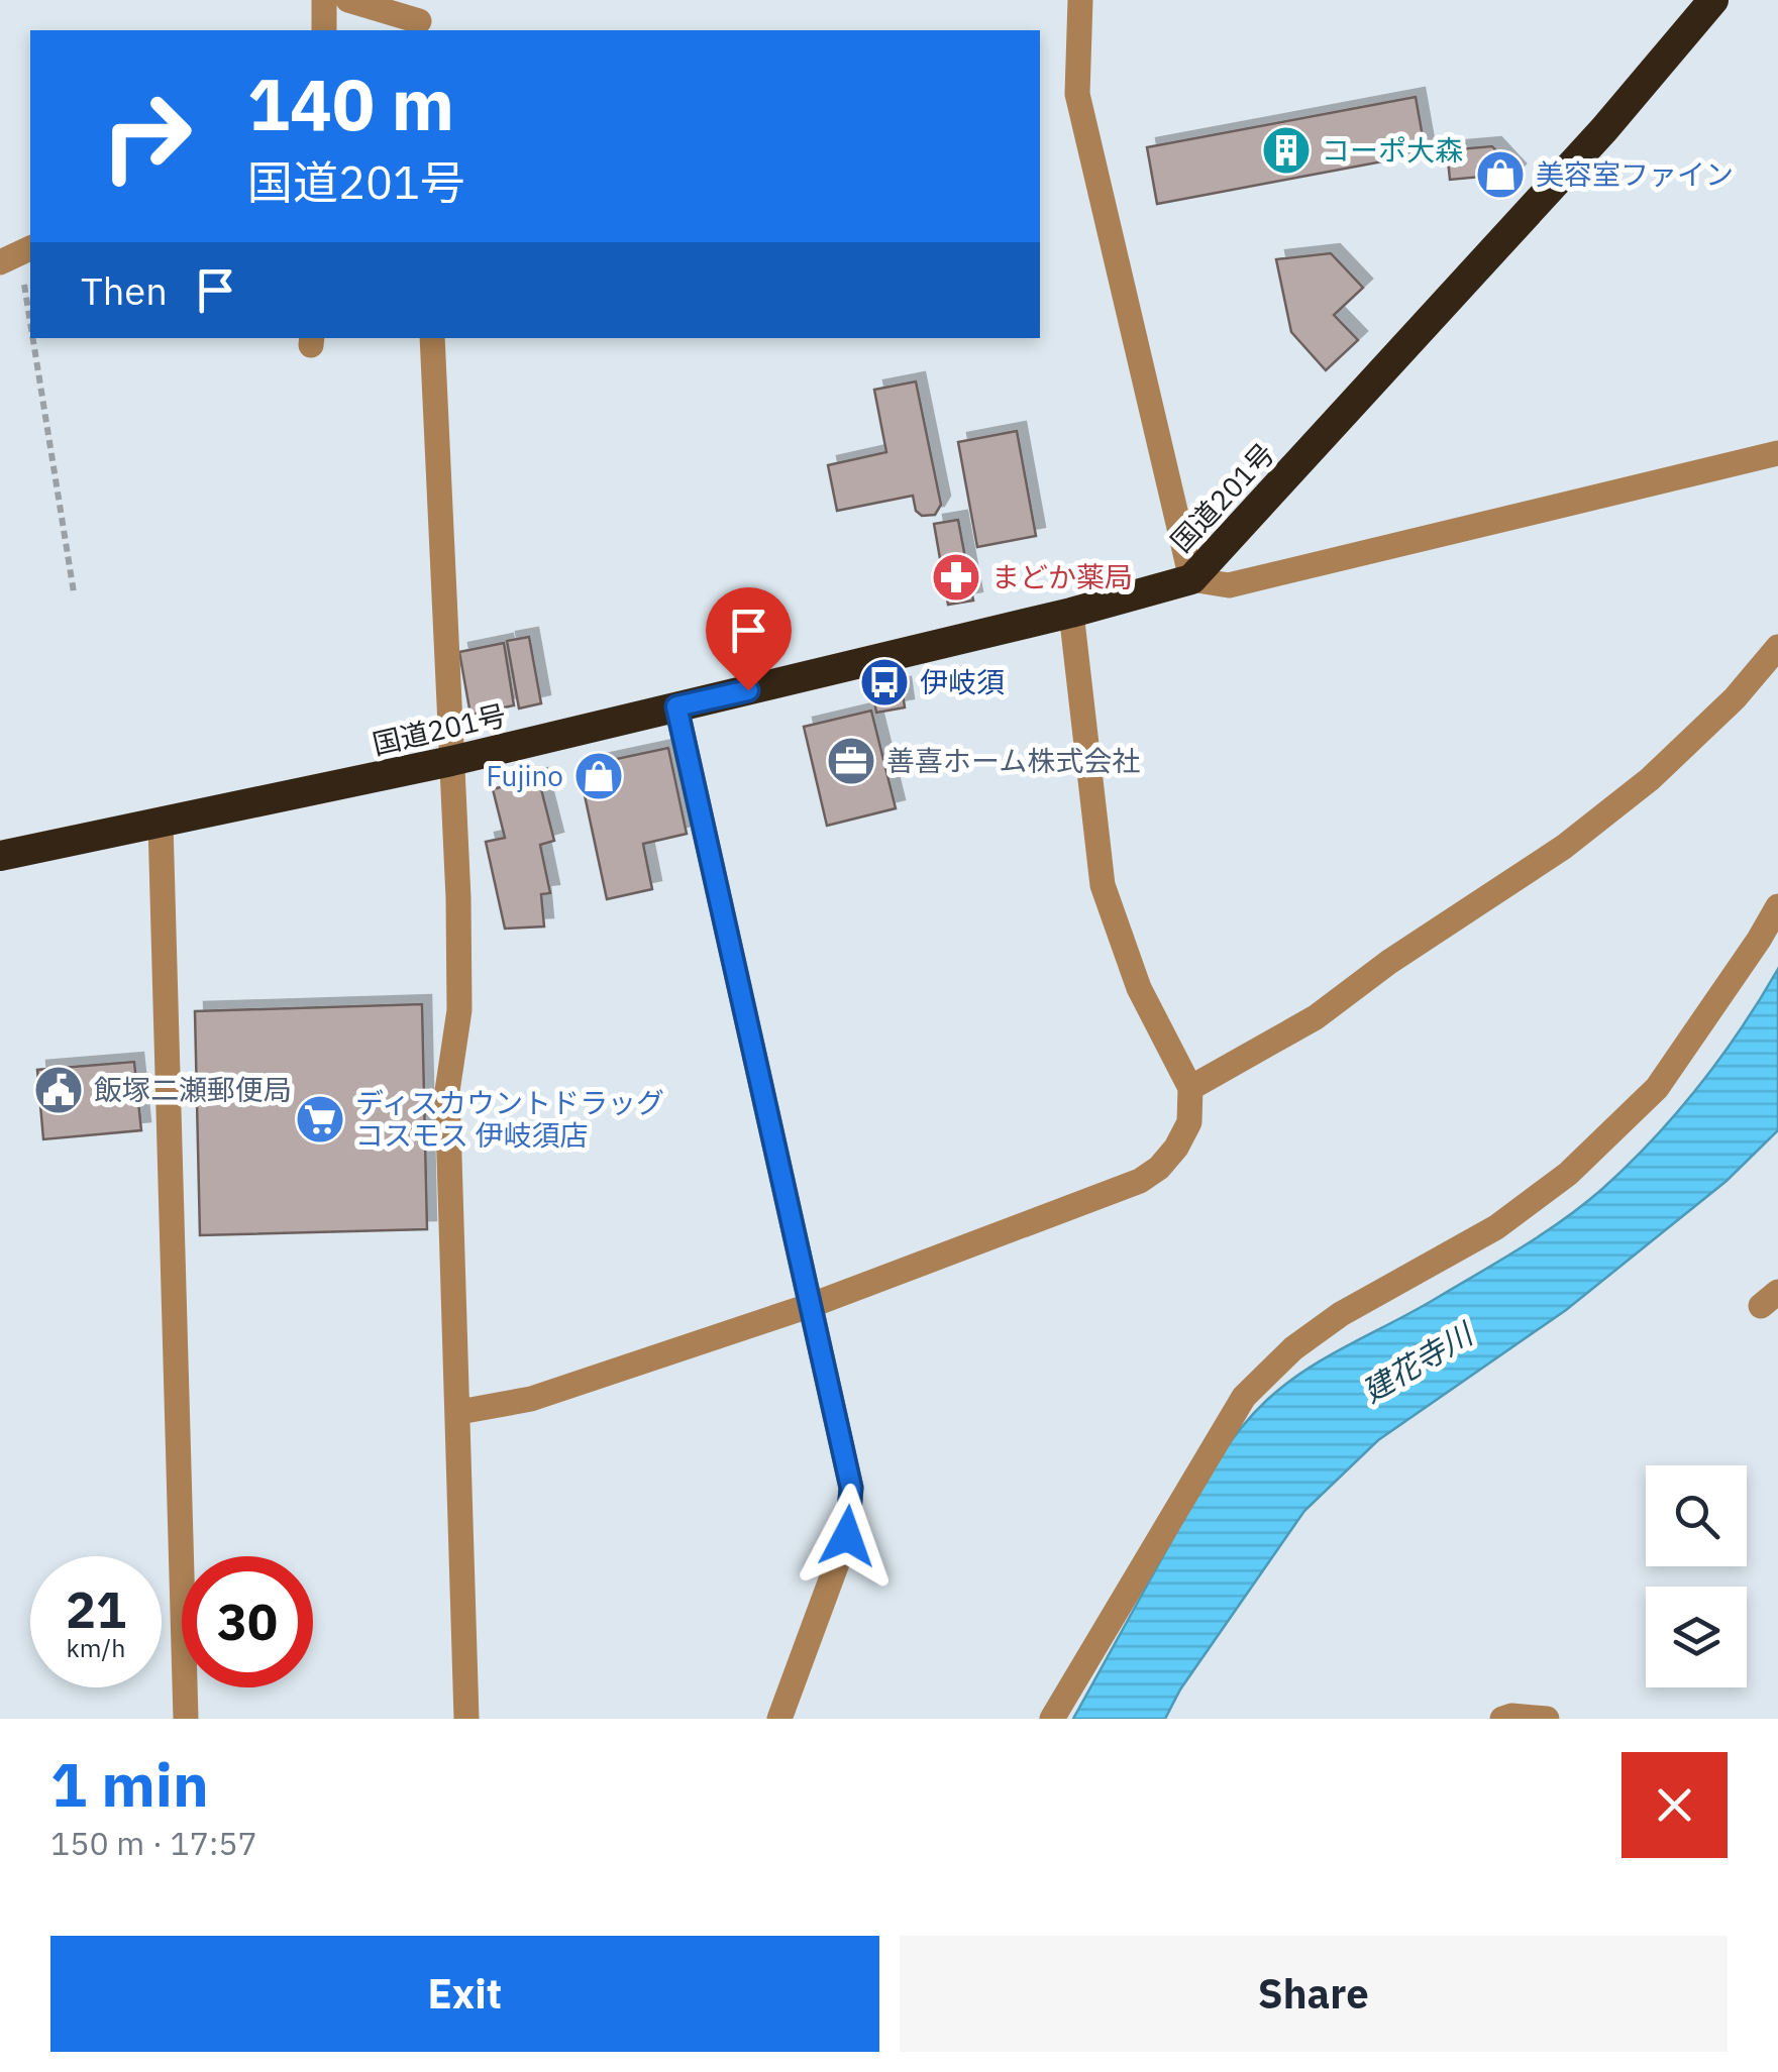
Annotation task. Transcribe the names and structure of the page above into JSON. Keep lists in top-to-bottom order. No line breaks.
{"streets":{"highway":["国道201号"]},"water":["建花寺川"],"places":{"building":["コーポ大森"],"shop":["美容室ファイン","Fujino"],"pharmacy":["まどか薬局"],"bus stop":["伊岐須"],"office":["善喜ホーム株式会社"],"public building":["飯塚二瀬郵便局"],"supermarket":["ディスカウントドラッグ コスモス 伊岐須店"]},"page":{"turn":["140 m","国道201号"],"then":"Then","speed":"21 km/h","limit":"30","heading":["1 min","150 m · 17:57"],"buttons":["Exit","Share"]}}
